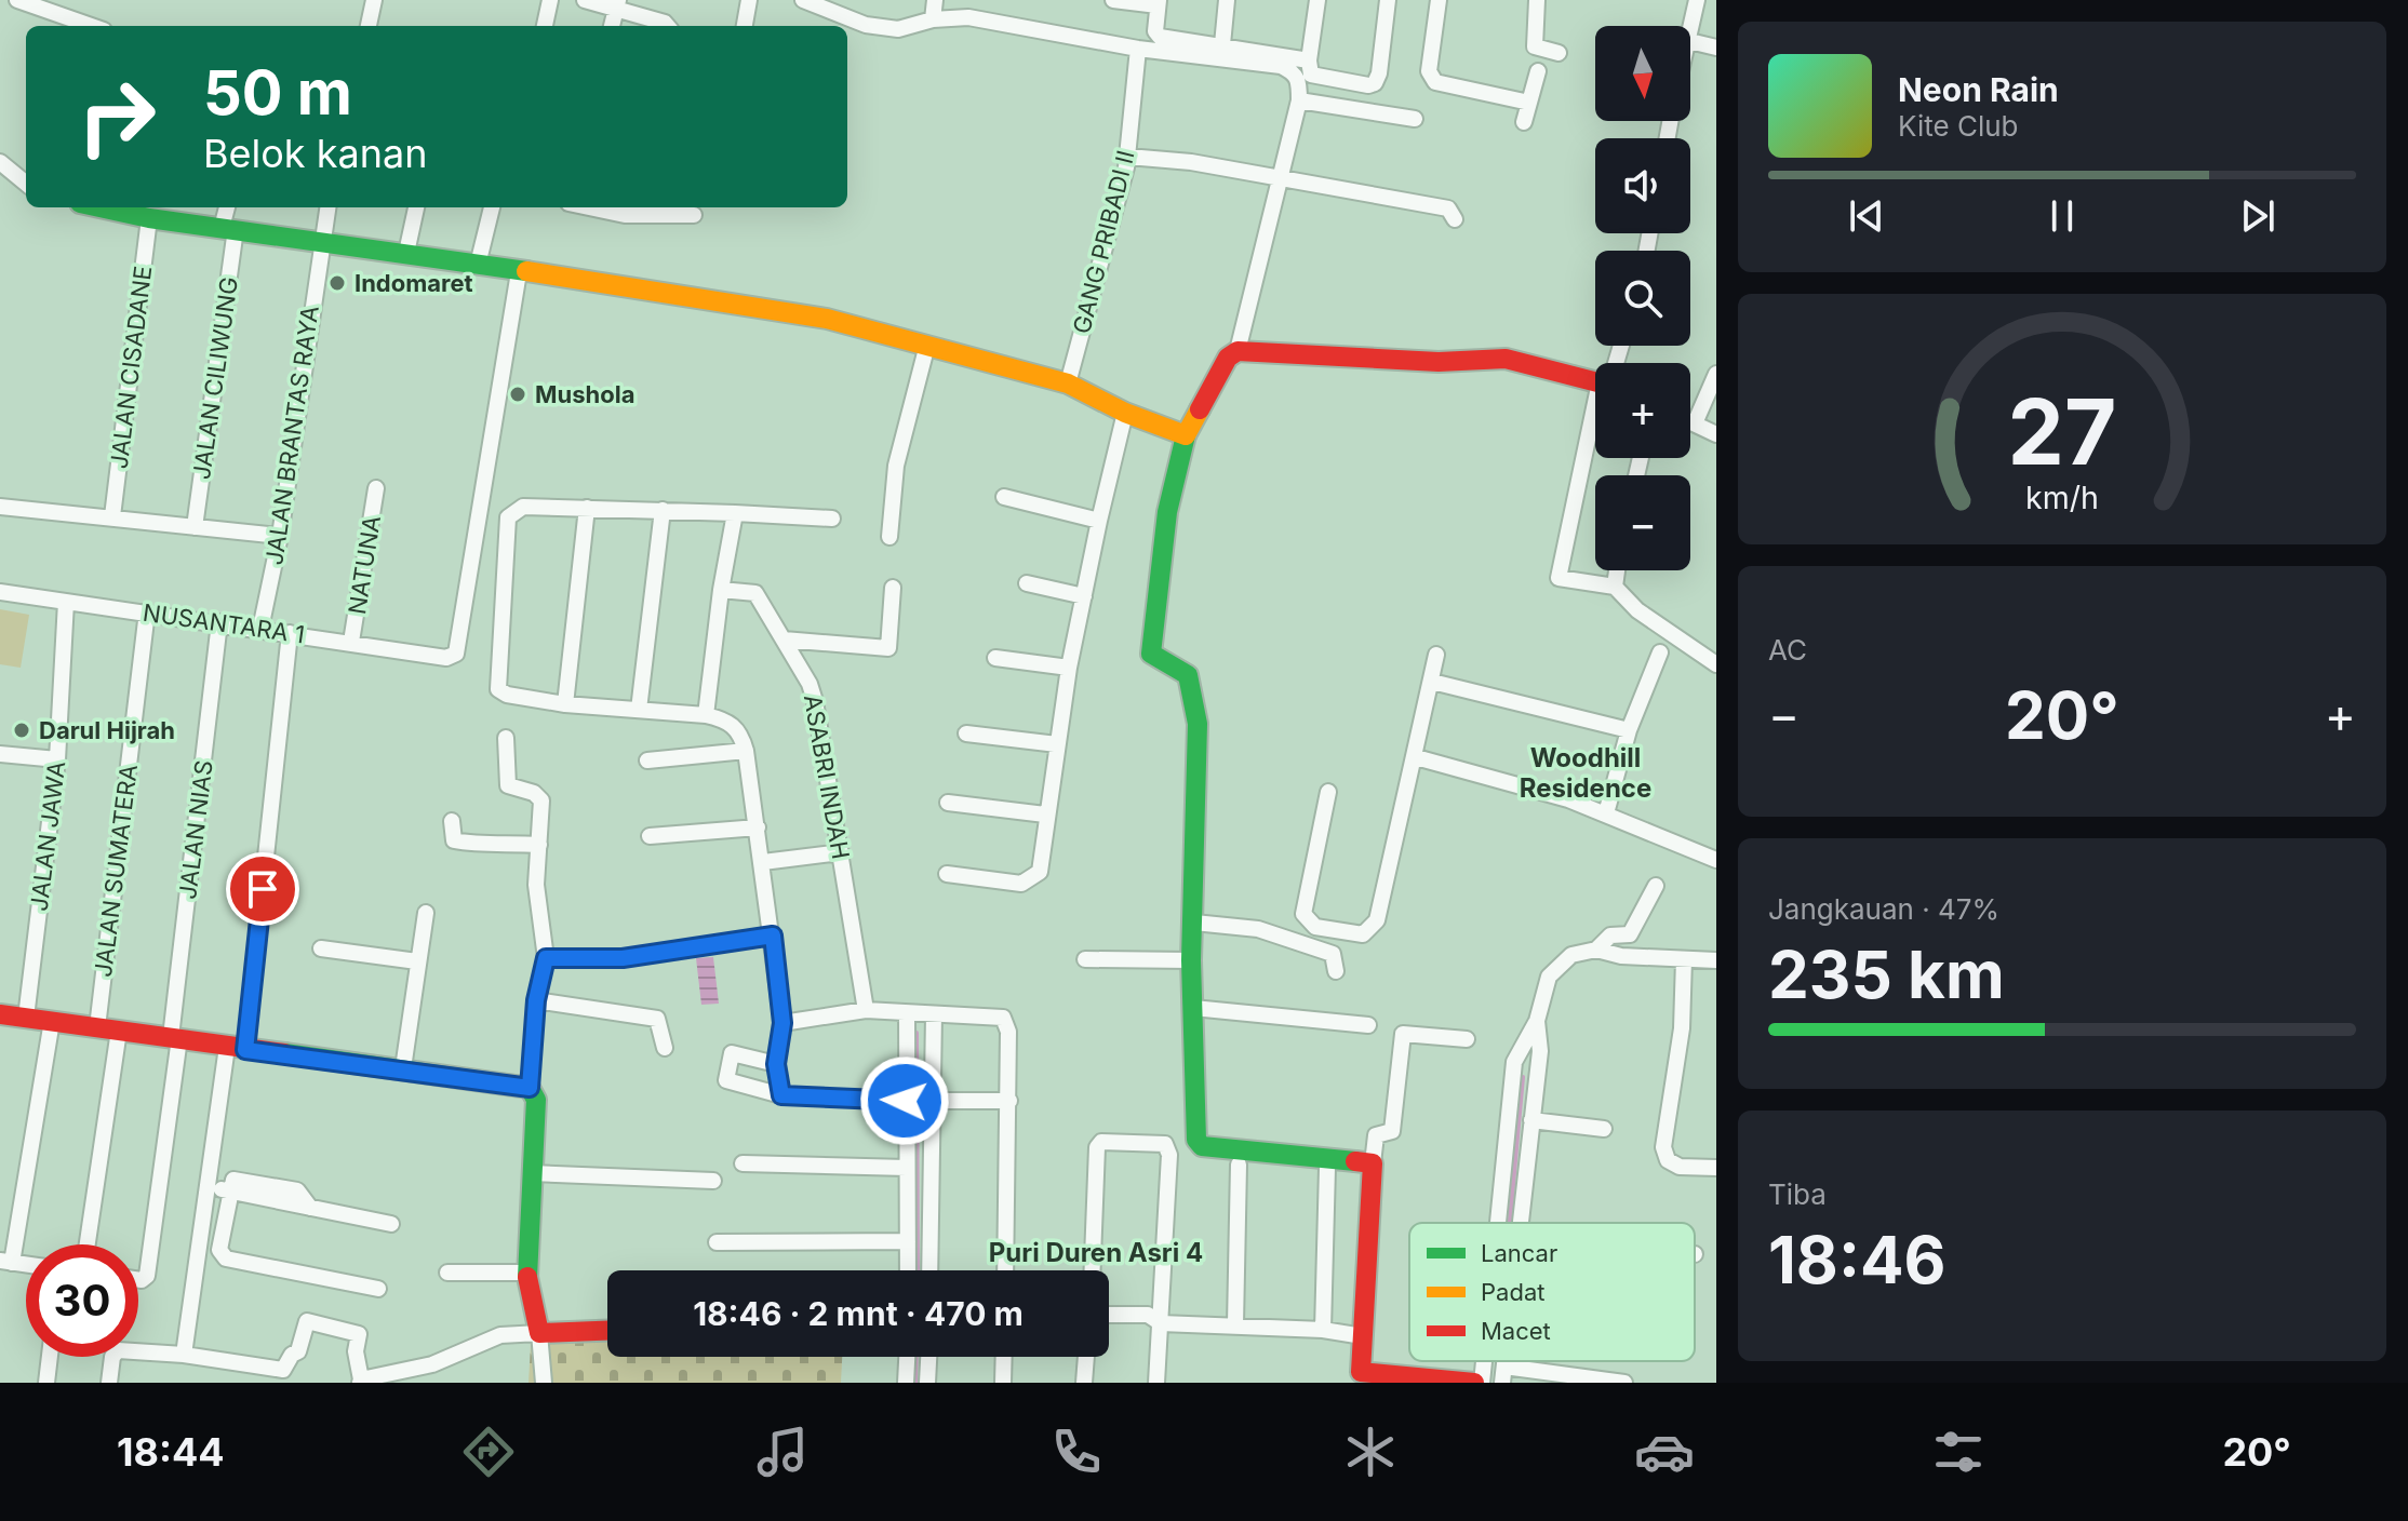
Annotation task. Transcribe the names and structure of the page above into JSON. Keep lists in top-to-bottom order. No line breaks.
{"streets":{"street":["GANG PRIBADI II","JALAN CISADANE","JALAN CILIWUNG","JALAN BRANTAS RAYA","NATUNA","NUSANTARA 1","ASABRI INDAH","JALAN NIAS","JALAN JAWA","JALAN SUMATERA"]},"crossings":[["JALAN BRANTAS RAYA","NUSANTARA 1"],["NATUNA","NUSANTARA 1"],["NUSANTARA 1","JALAN NIAS"],["NUSANTARA 1","JALAN JAWA"],["NUSANTARA 1","JALAN SUMATERA"]],"districts":["Woodhill Residence","Puri Duren Asri 4"],"places":["Indomaret","Mushola","Darul Hijrah"],"legend":["Lancar","Padat","Macet"],"north":"bottom","page":{"map_buttons":["+","−"],"turn":["50 m","Belok kanan"],"song":["Neon Rain","Kite Club"],"tile":["AC",["Jangkauan · 47%","235 km"],["Tiba","18:46"]],"heat":["−","20°","+"],"limit":"30","trip":"18:46 · 2 mnt · 470 m","tabs":["18:44","20°"],"gauge":["27","km/h"]}}
